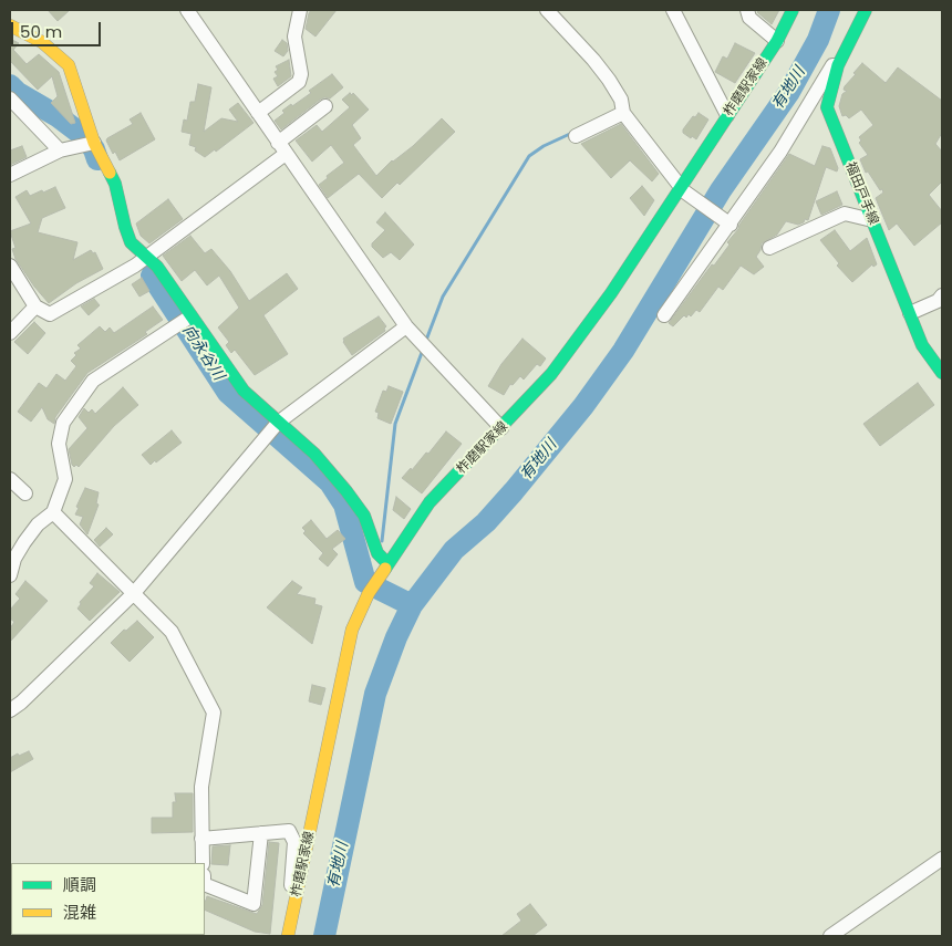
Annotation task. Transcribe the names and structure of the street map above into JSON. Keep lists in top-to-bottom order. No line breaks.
{"streets":{"main road":["柞磨駅家線","福田戸手線"]},"water":["有地川","向永谷川"],"legend":["順調","混雑"],"scale_bar":"50 m"}
